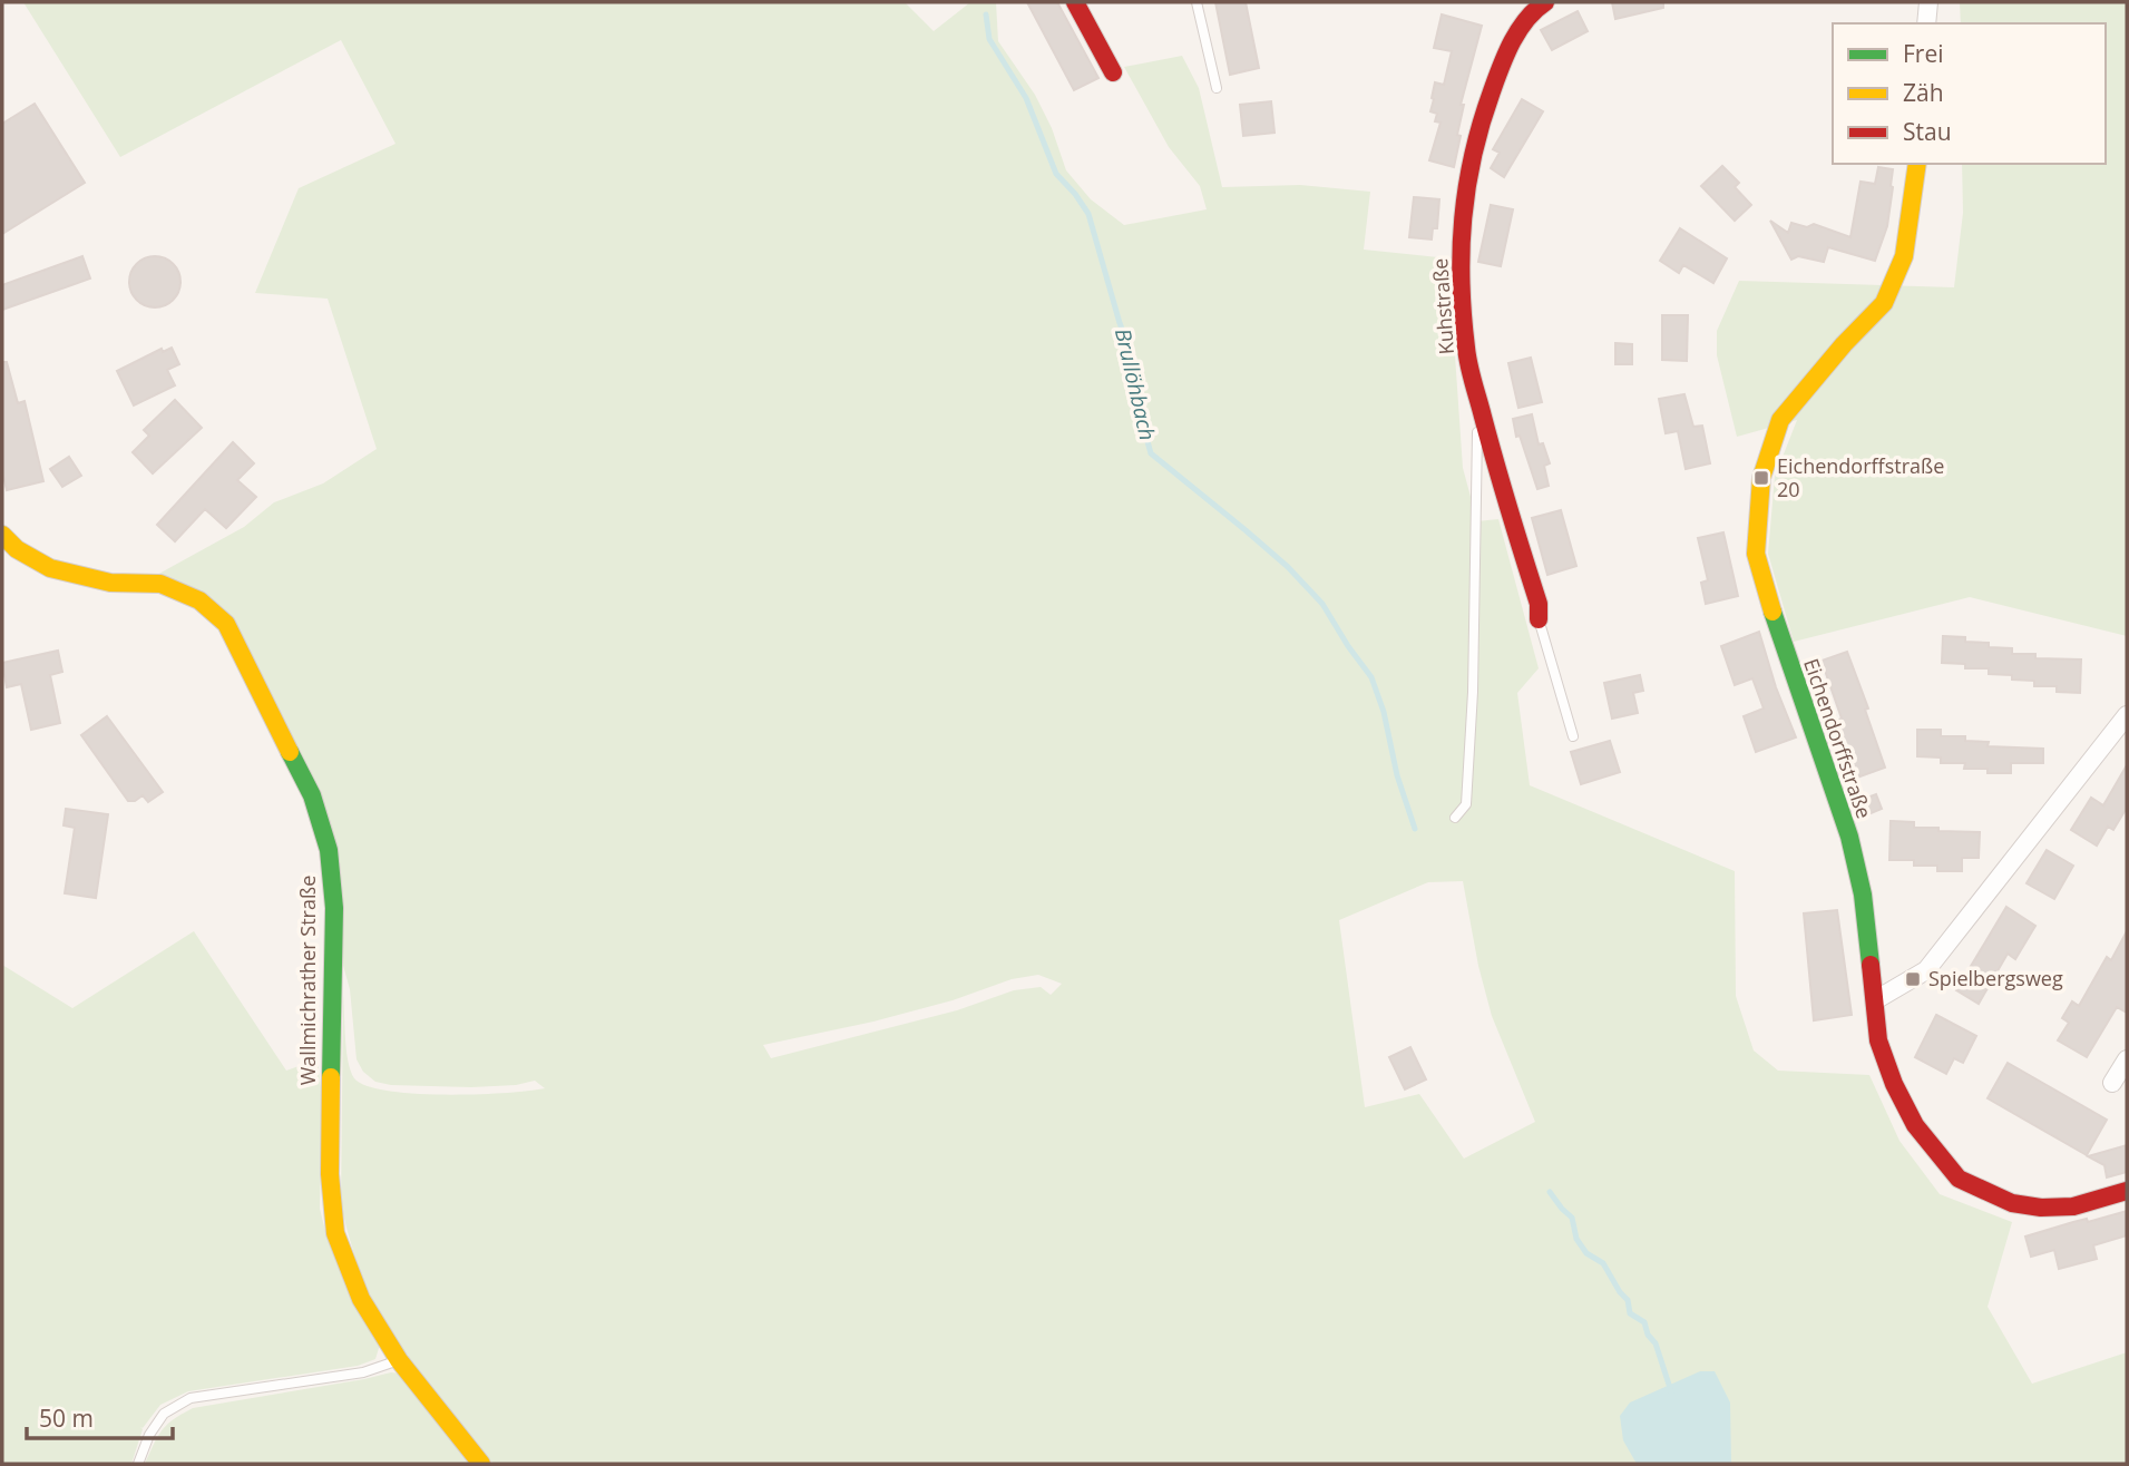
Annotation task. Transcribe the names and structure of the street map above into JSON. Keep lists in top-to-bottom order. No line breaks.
{"streets":{"street":["Kuhstraße","Eichendorffstraße","Wallmichrather Straße"]},"water":["Brullöhbach"],"places":{"transit":["Eichendorffstraße 20","Spielbergsweg"]},"legend":["Frei","Zäh","Stau"],"scale_bar":"50 m"}
